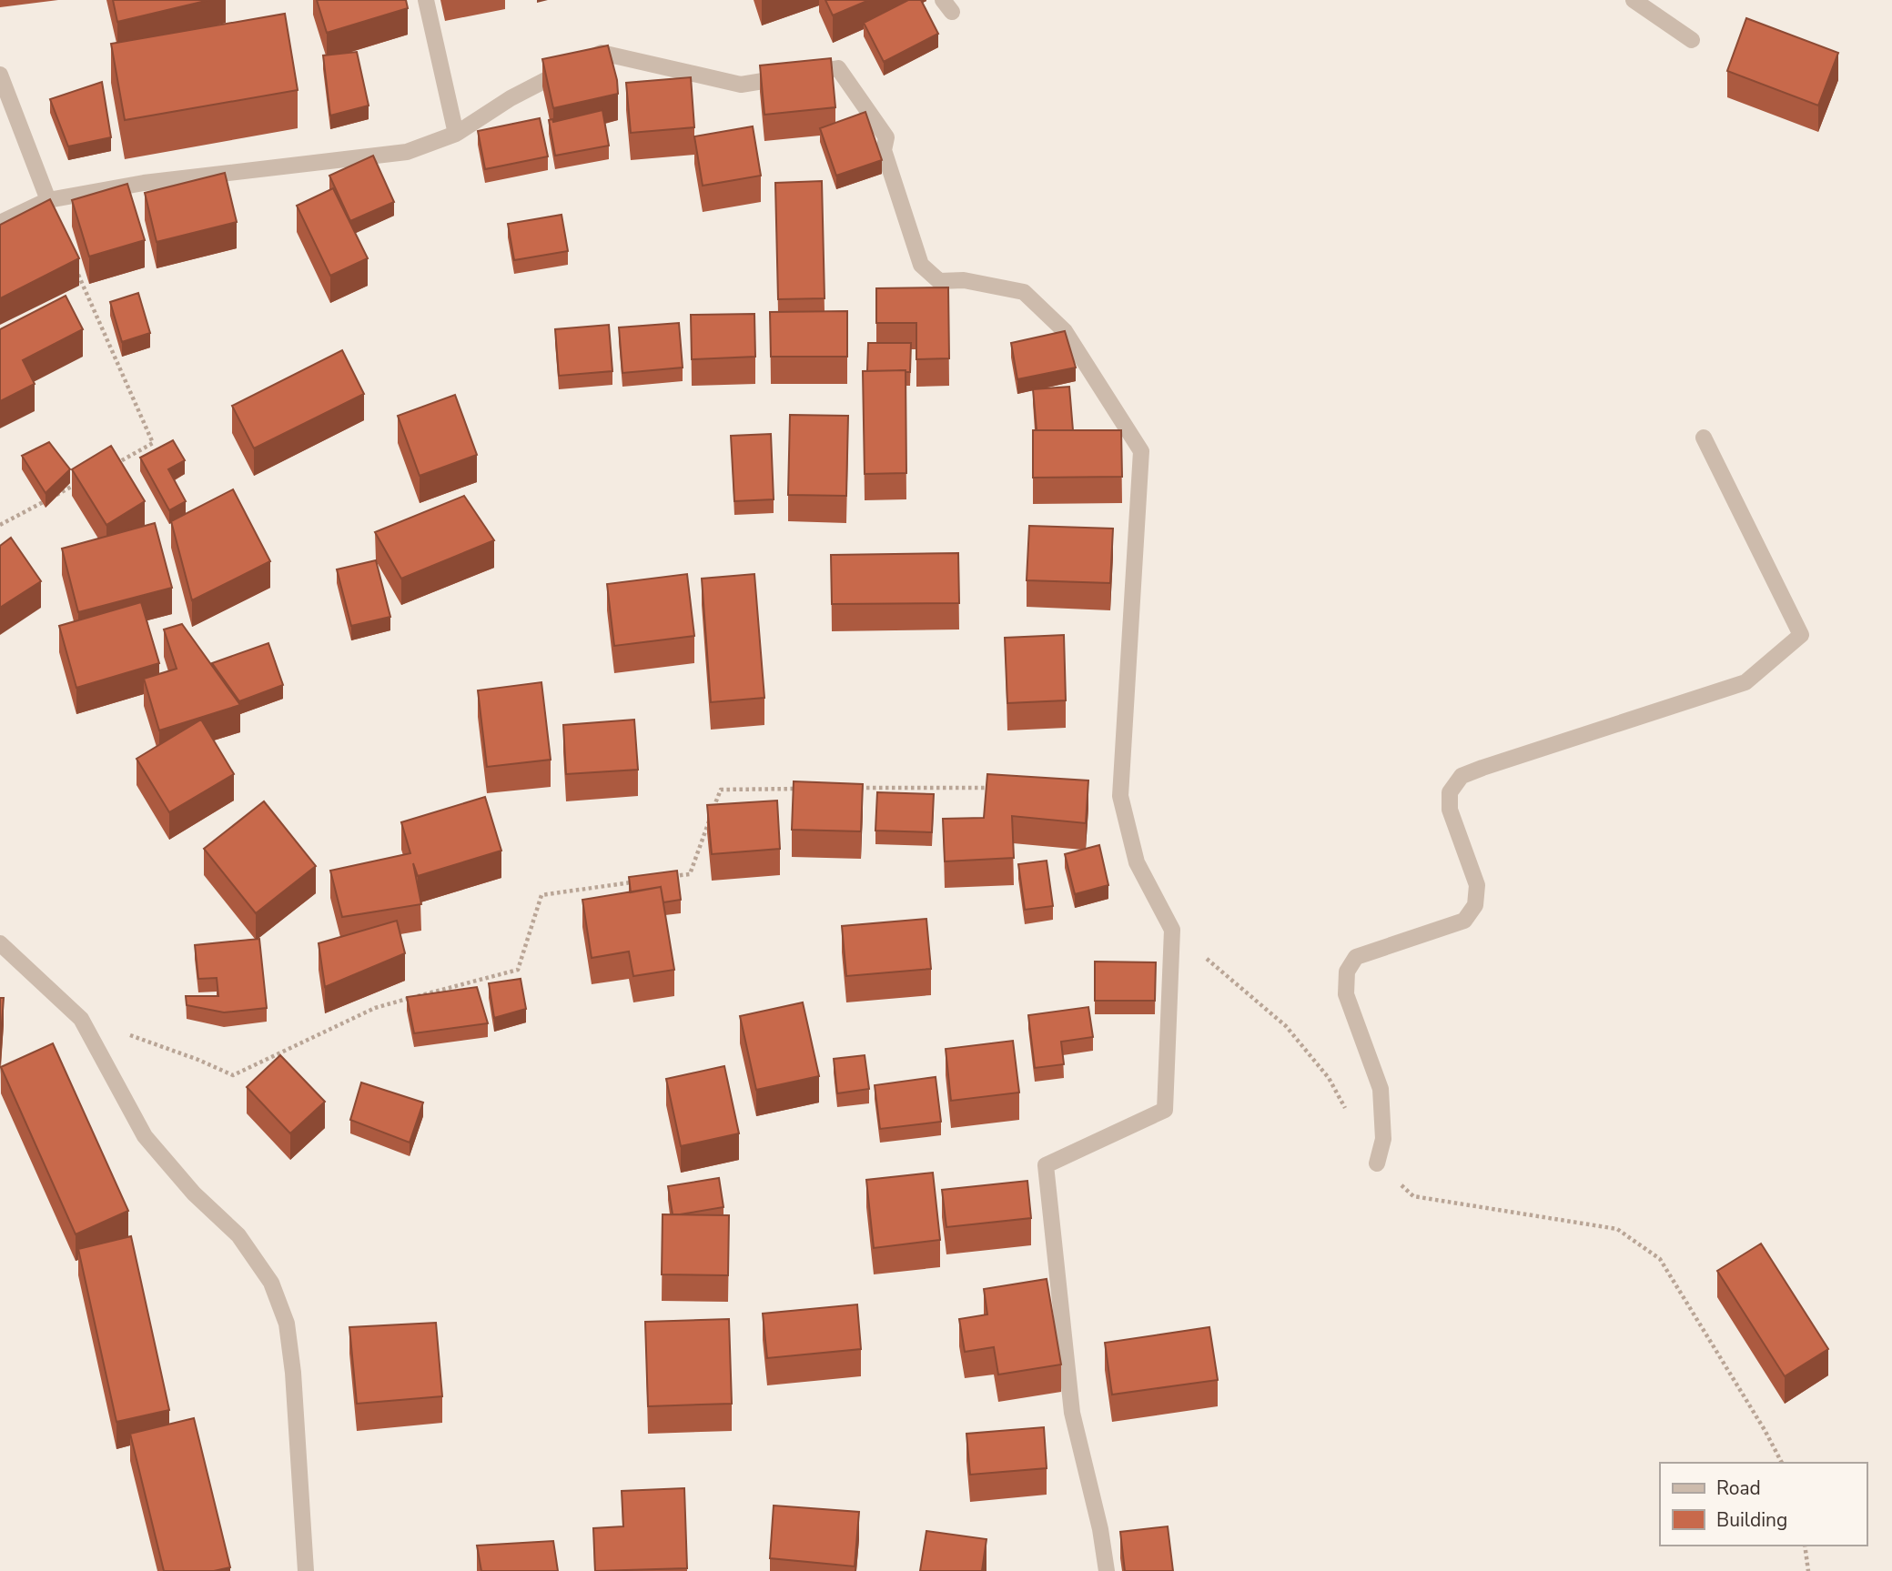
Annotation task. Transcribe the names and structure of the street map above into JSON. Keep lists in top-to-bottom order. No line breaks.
{"legend":["Road","Building"]}
